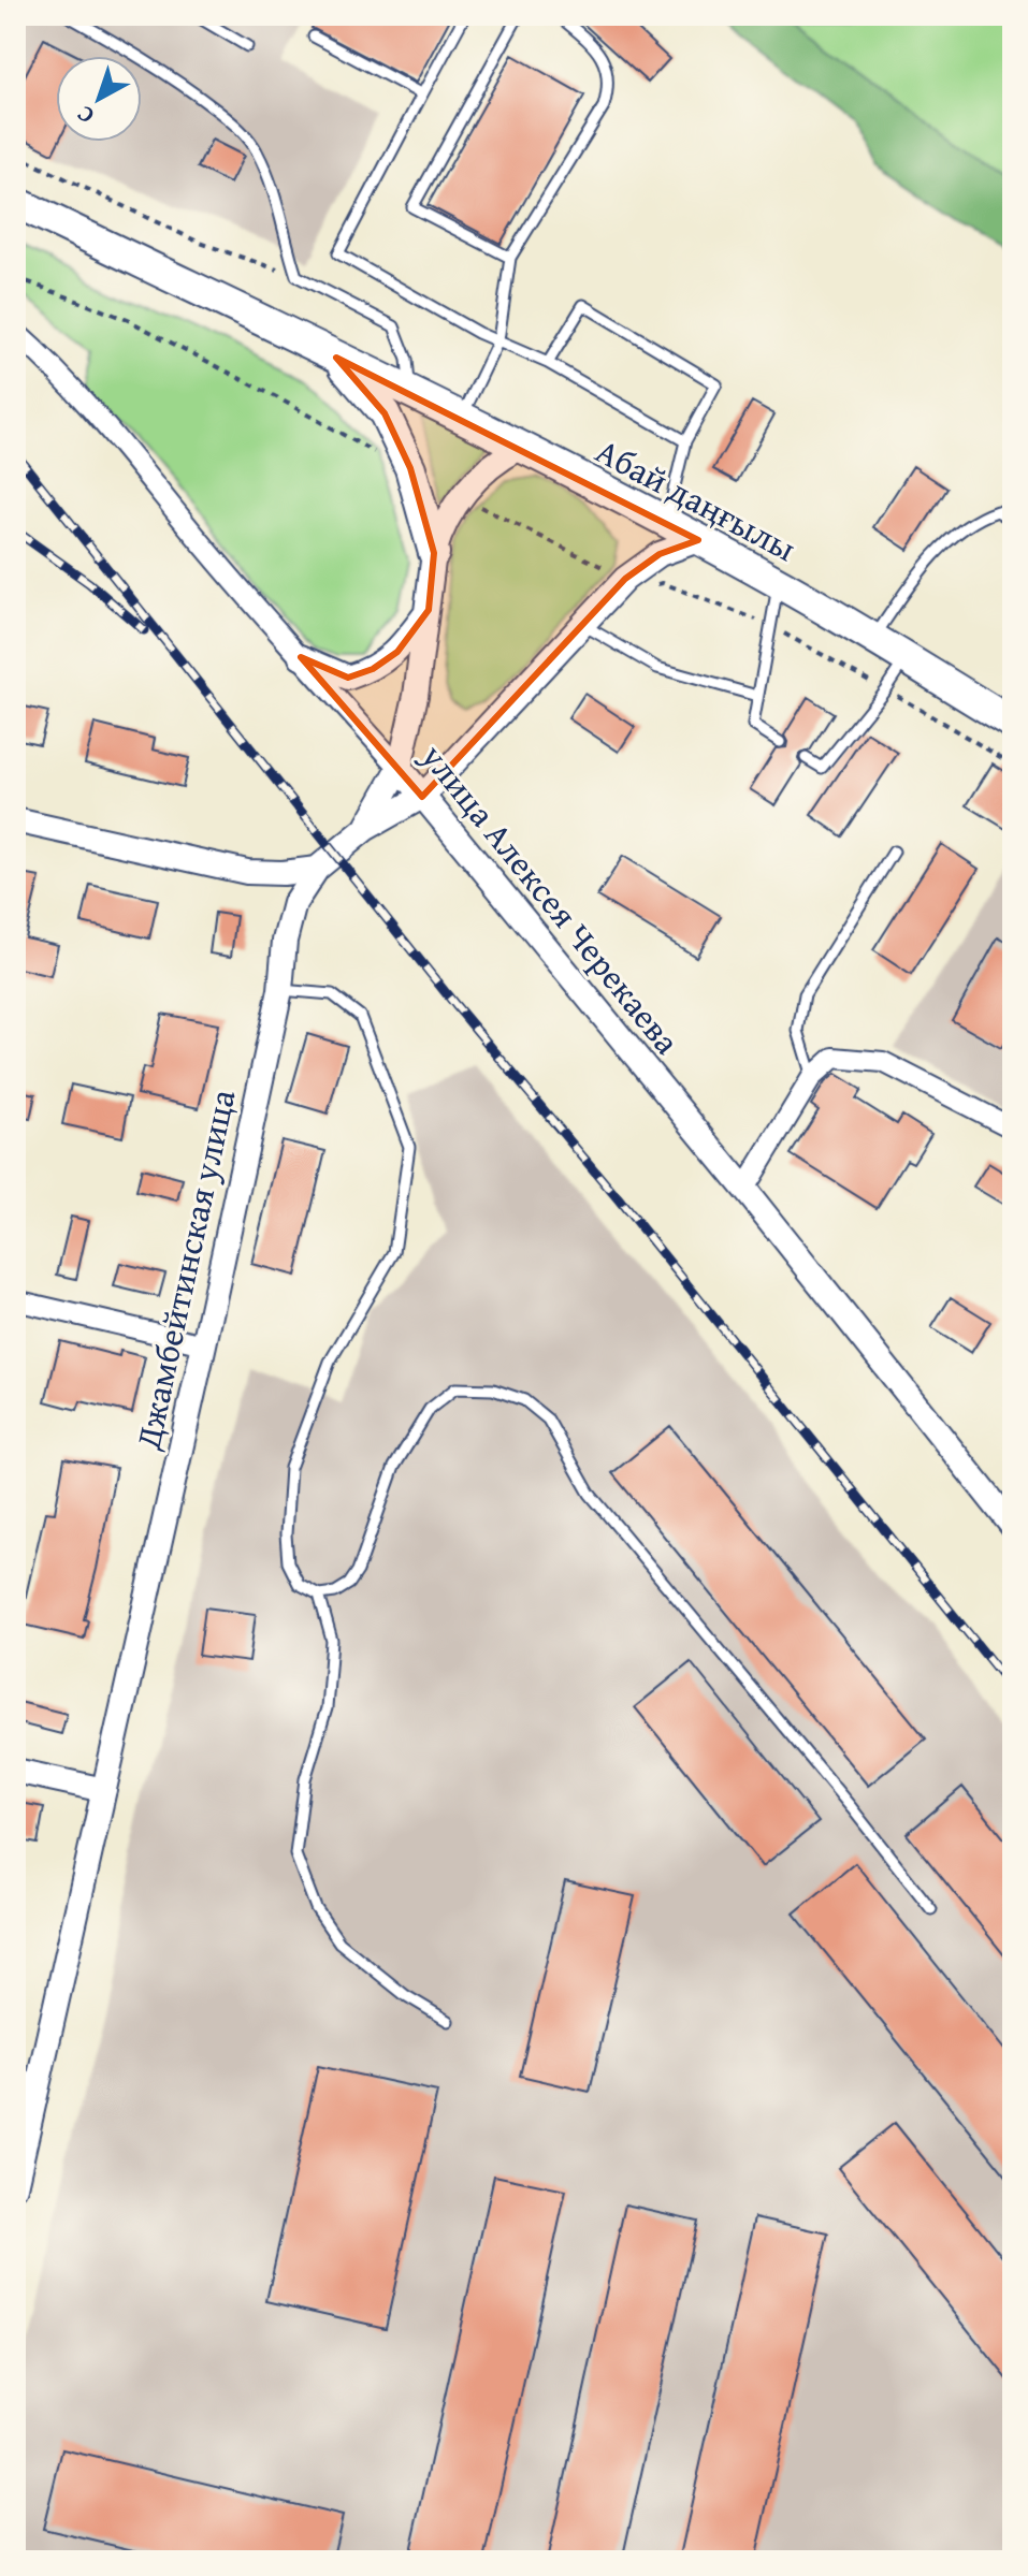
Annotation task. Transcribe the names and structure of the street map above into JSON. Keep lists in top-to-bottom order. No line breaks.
{"streets":{"main road":["Абай даңғылы"],"street":["улица Алексея Черекаева","Джамбейтинская улица"]},"crossings":[["Абай даңғылы","Джамбейтинская улица"],["улица Алексея Черекаева","Джамбейтинская улица"]],"north":"bottom left"}
